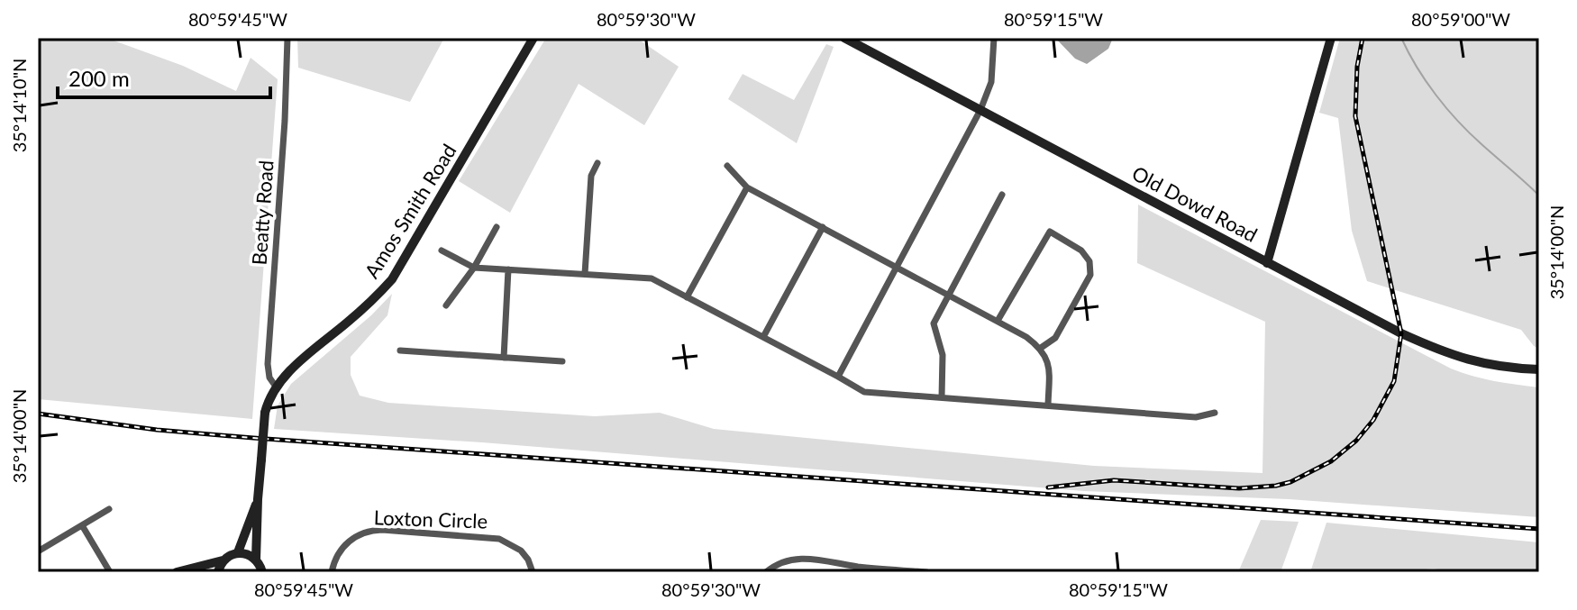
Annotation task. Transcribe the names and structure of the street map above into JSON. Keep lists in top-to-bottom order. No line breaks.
{"streets":{"street":["Old Dowd Road","Amos Smith Road","Beatty Road","Loxton Circle"]},"crossings":[["Amos Smith Road","Beatty Road"]],"scale_bar":"200 m","coordinates":["80°59'45\"W","80°59'30\"W","80°59'15\"W","80°59'00\"W","35°14'10\"N","35°14'00\"N"]}
